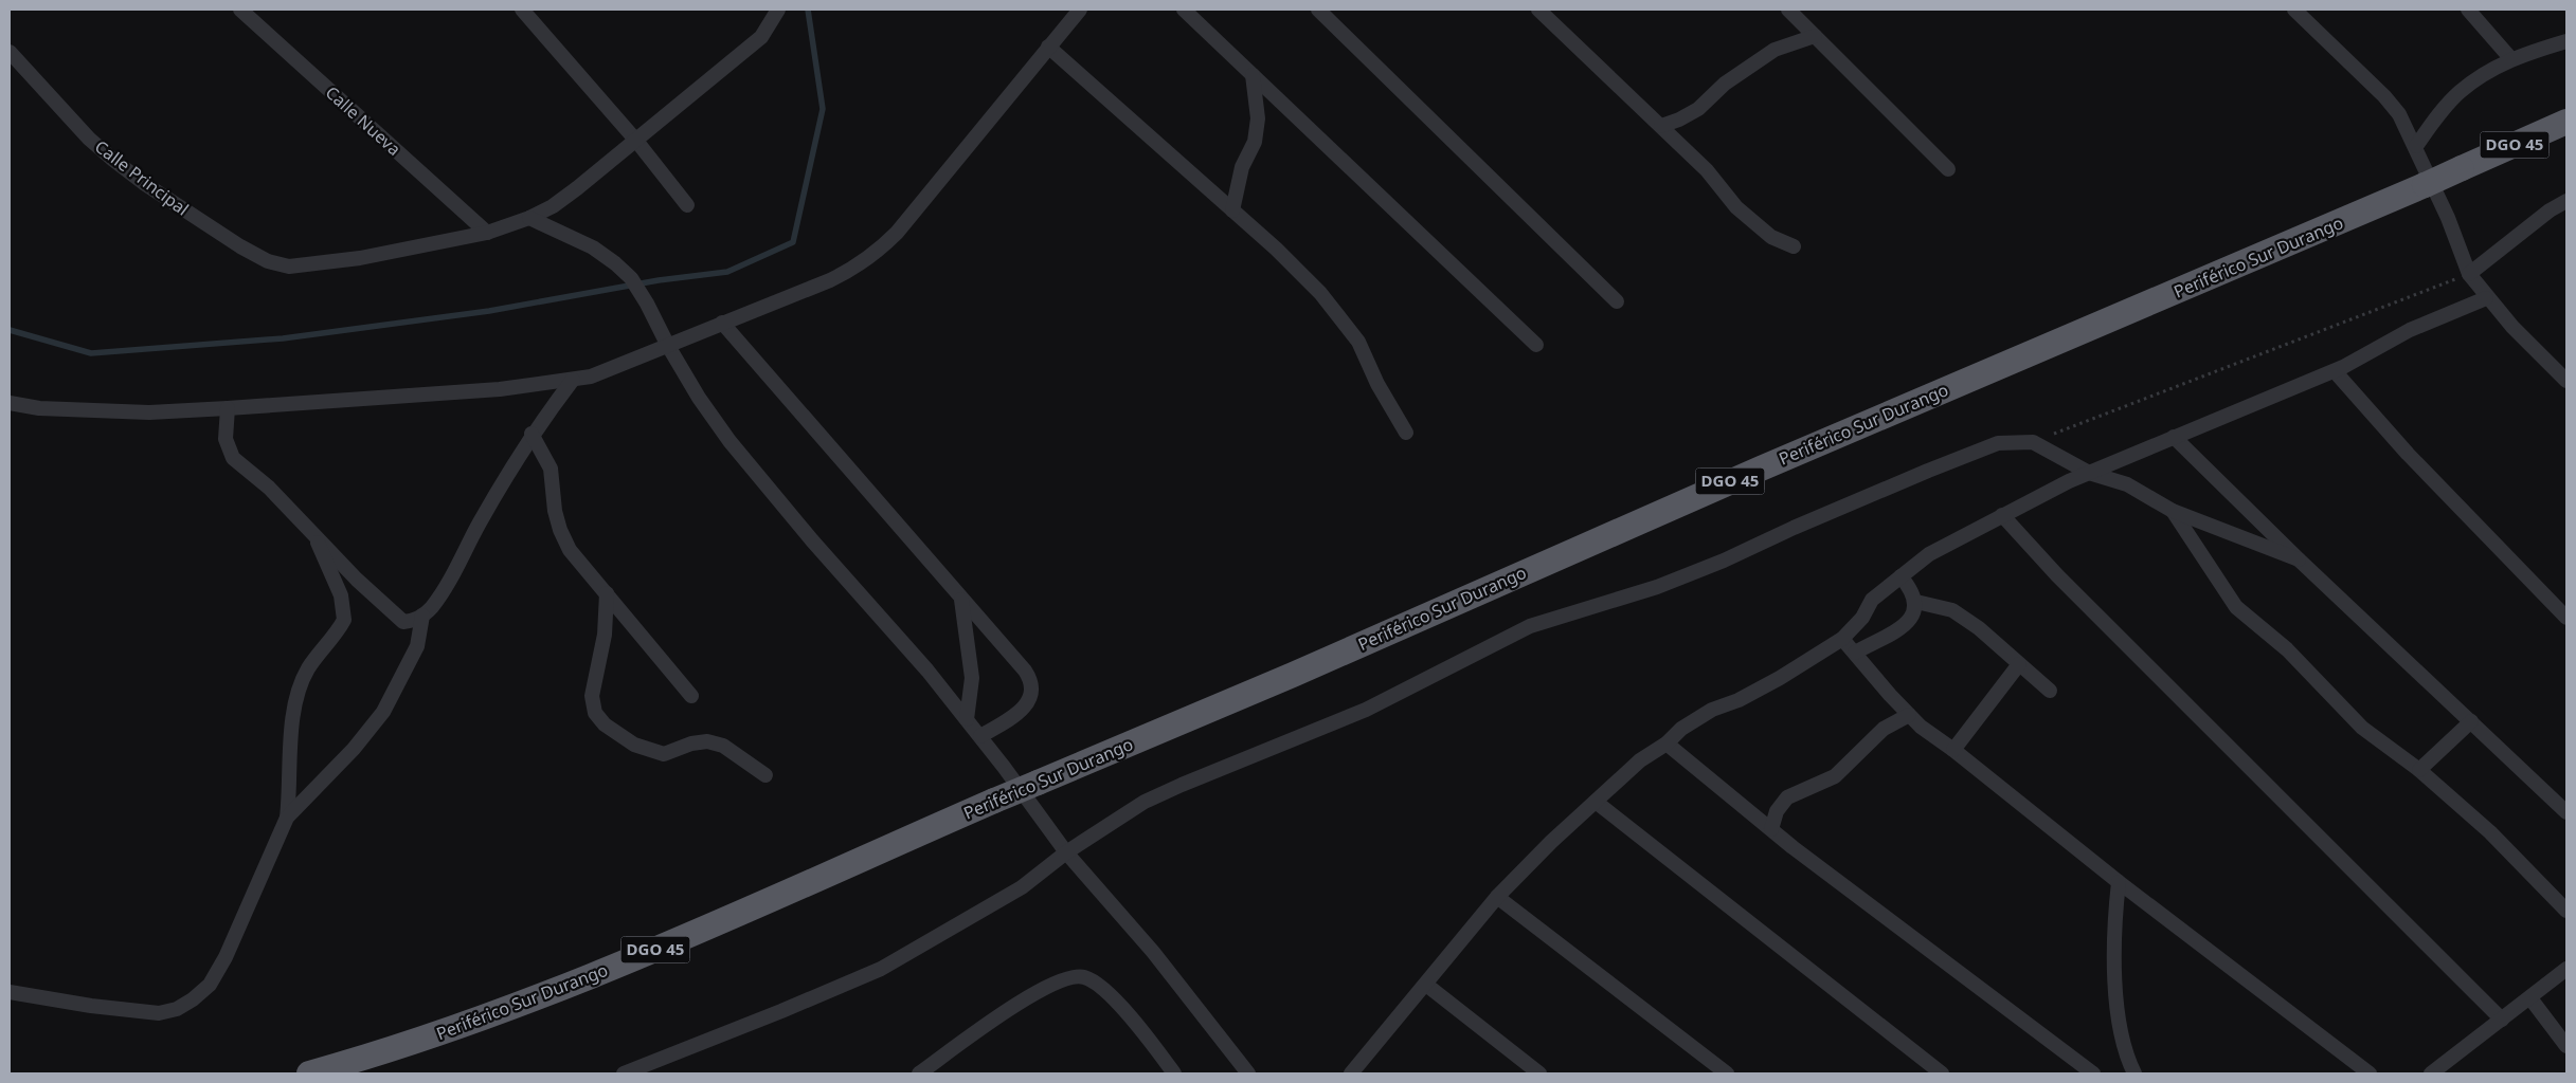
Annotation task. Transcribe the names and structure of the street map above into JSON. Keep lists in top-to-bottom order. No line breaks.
{"streets":{"highway":["DGO 45","Periférico Sur Durango"],"street":["Calle Nueva","Calle Principal"]},"crossings":[["Calle Nueva","Calle Principal"]]}
